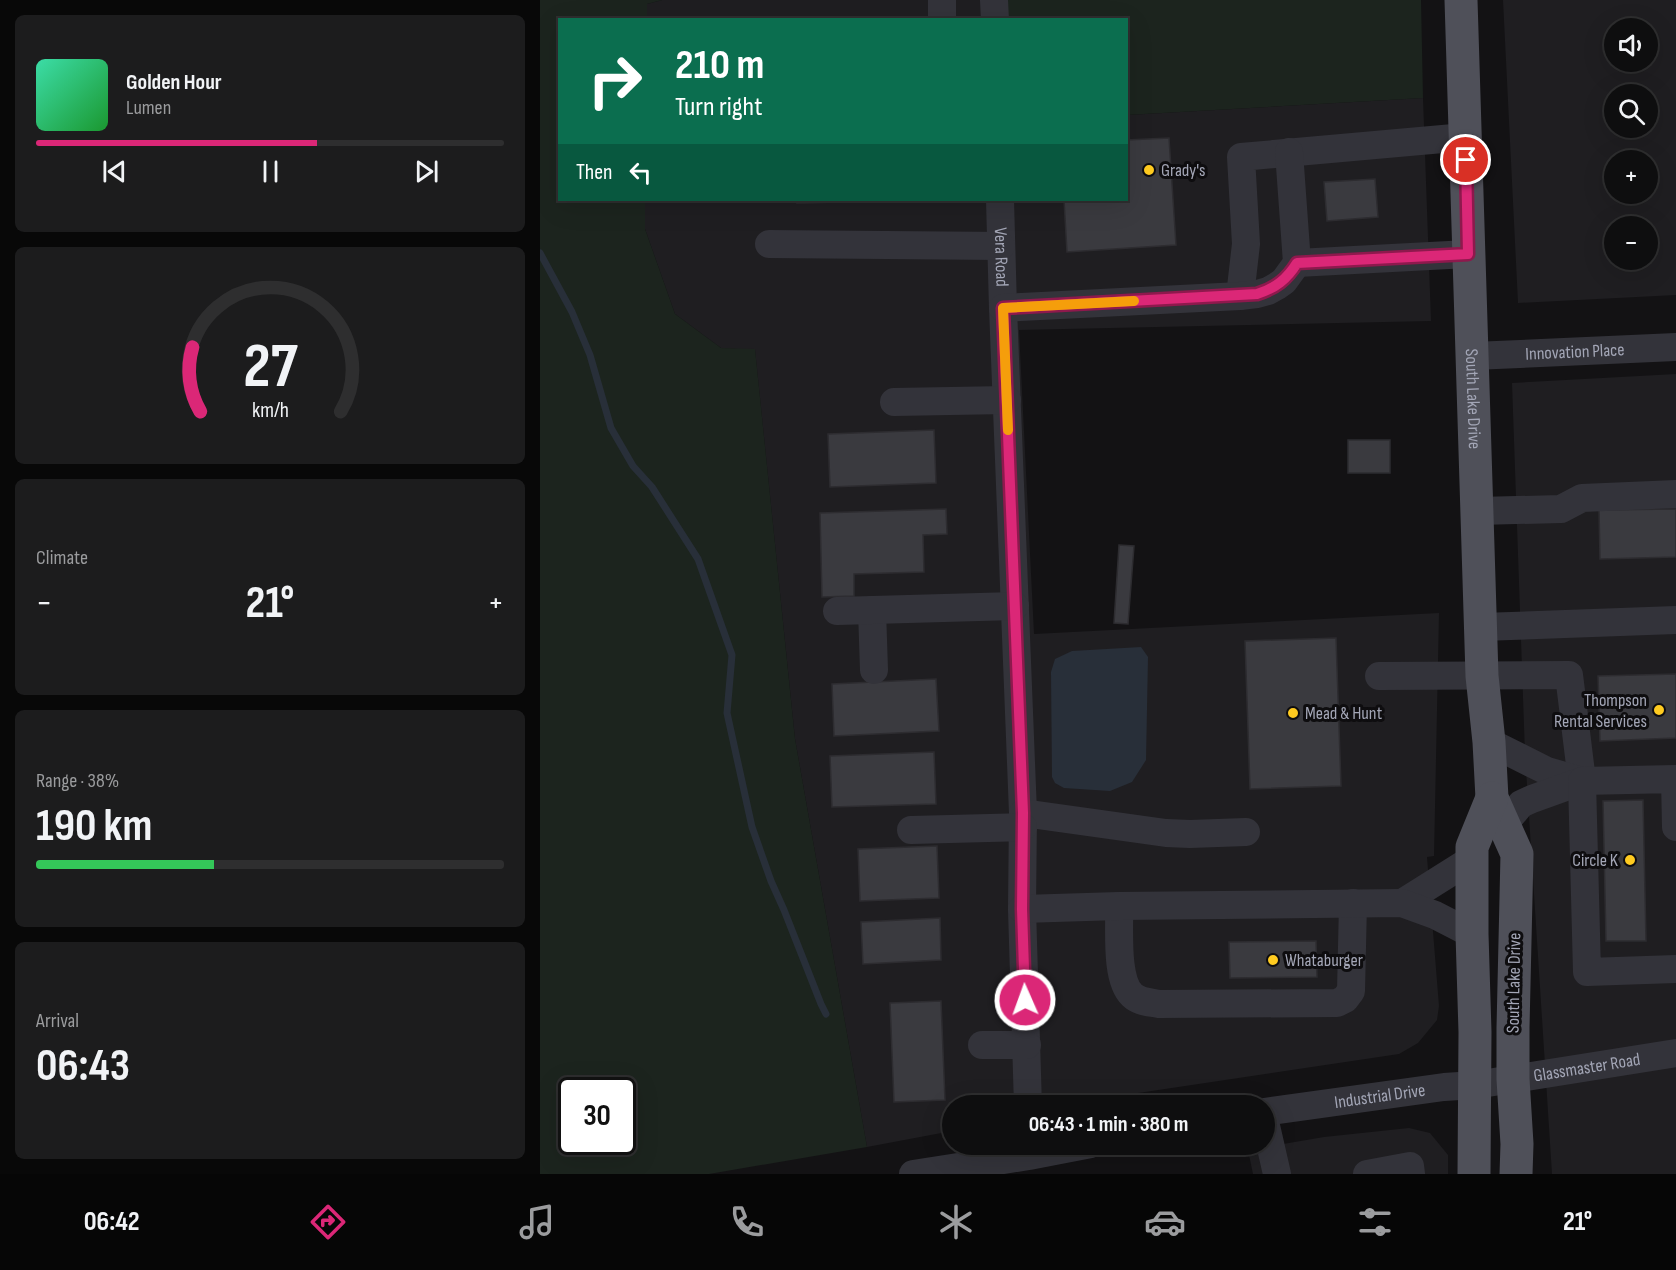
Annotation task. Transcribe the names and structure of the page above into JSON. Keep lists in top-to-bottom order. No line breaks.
{"streets":{"main road":["South Lake Drive"],"street":["Vera Road","Innovation Place","Glassmaster Road","Industrial Drive"]},"crossings":[["Innovation Place","South Lake Drive"],["South Lake Drive","Glassmaster Road"],["South Lake Drive","Industrial Drive"],["Glassmaster Road","Industrial Drive"]],"places":["Grady's","Thompson Rental Services","Mead & Hunt","Circle K","Whataburger"],"page":{"map_buttons":["+","−"],"turn":["210 m","Turn right"],"song":["Golden Hour","Lumen"],"then":"Then","tile":["Climate",["Range · 38%","190 km"],["Arrival","06:43"]],"heat":["−","21°","+"],"limit":"30","trip":"06:43 · 1 min · 380 m","tabs":["06:42","21°"],"gauge":["27","km/h"]}}
